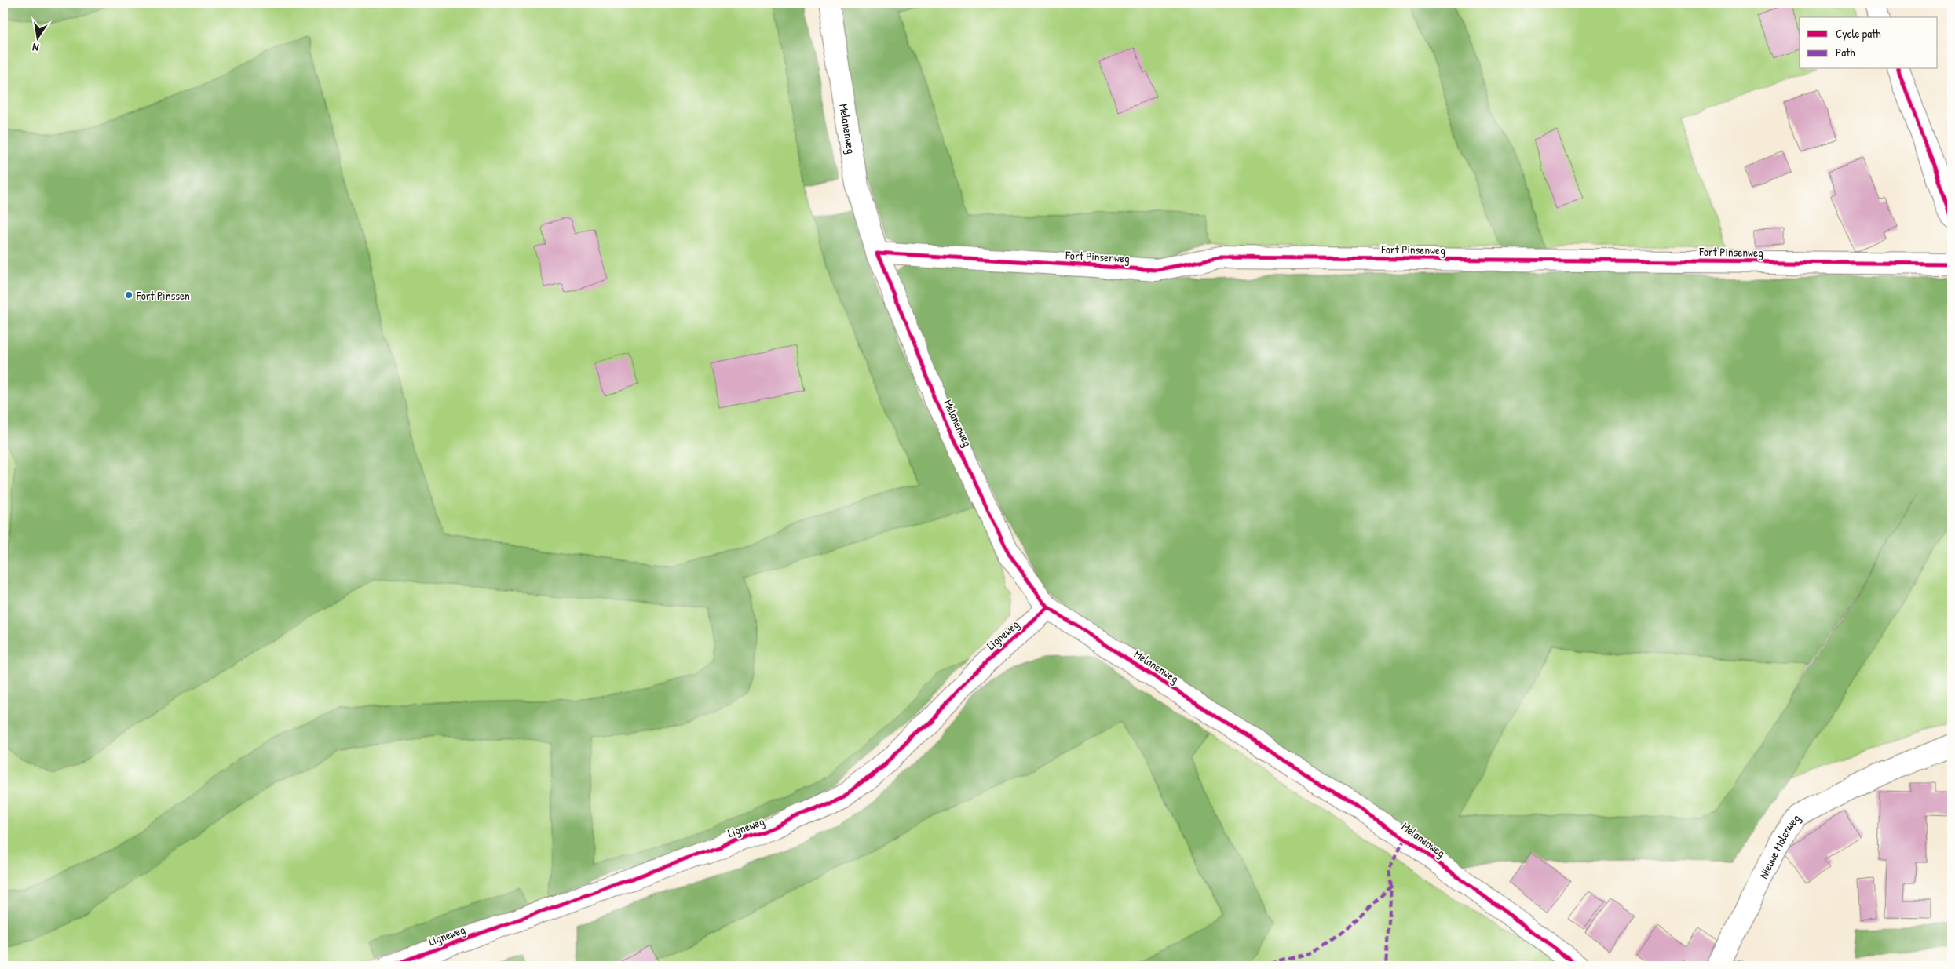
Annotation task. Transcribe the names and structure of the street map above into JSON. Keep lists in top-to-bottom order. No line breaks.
{"streets":{"street":["Melanenweg","Fort Pinsenweg","Ligneweg","Nieuwe Molenweg"]},"crossings":[["Melanenweg","Fort Pinsenweg"],["Melanenweg","Ligneweg"]],"places":["Fort Pinssen"],"legend":["Cycle path","Path"],"north":"bottom"}
